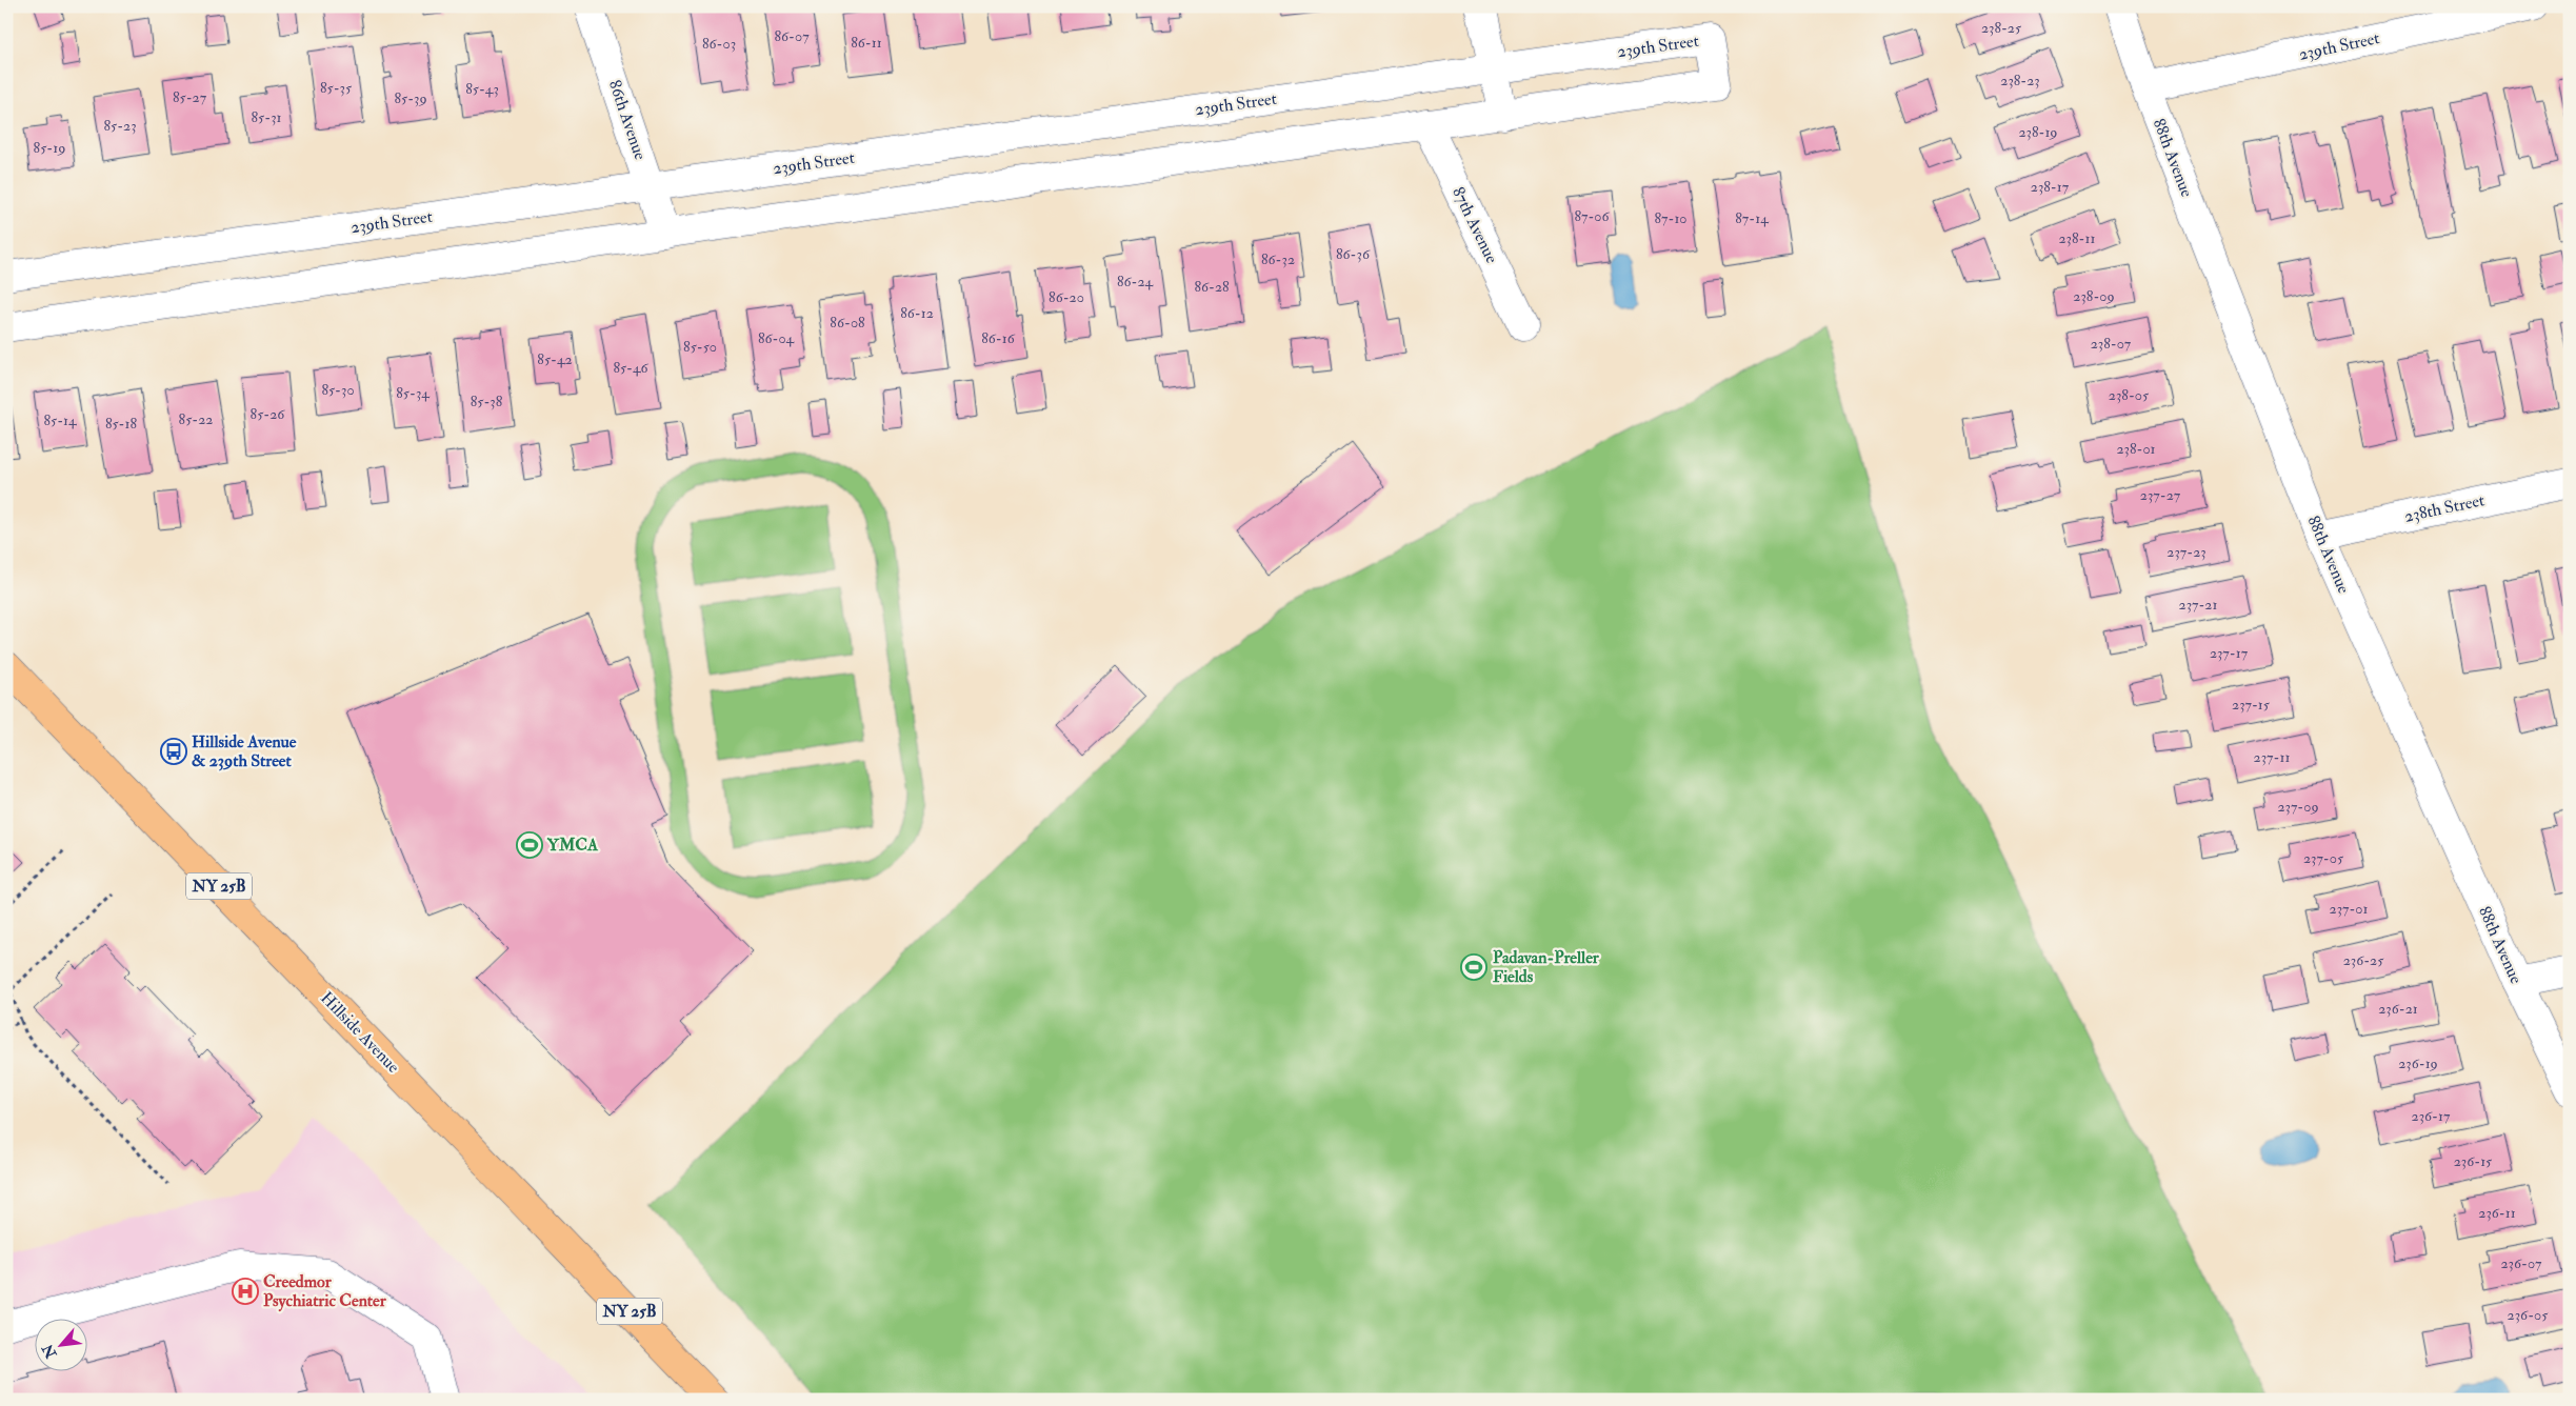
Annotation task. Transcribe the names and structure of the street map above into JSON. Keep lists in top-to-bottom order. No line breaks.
{"streets":{"main road":["NY 25B","Hillside Avenue"],"street":["239th Street","86th Avenue","88th Avenue","87th Avenue","238th Street"]},"crossings":[["239th Street","86th Avenue"],["239th Street","88th Avenue"],["239th Street","87th Avenue"],["88th Avenue","238th Street"]],"places":{"bus stop":["Hillside Avenue & 239th Street"],"sports":["YMCA","Padavan-Preller Fields"],"hospital":["Creedmor Psychiatric Center"]},"house_numbers":["238-25","86-07","86-11","86-03","238-23","85-35","85-43","85-27","85-39","85-31","85-23","238-19","85-19","238-17","87-06","87-10","87-14","238-11","86-36","86-32","86-24","86-28","238-09","86-20","86-12","86-08","86-04","86-16","238-07","85-50","85-42","85-46","85-30","85-34","238-05","85-38","85-26","85-22","85-14","85-18","238-01","237-27","237-23","237-21","237-17","237-15","237-11","237-09","237-05","237-01","236-25","236-21","236-19","236-17","236-15","236-11","236-07","236-05"],"north":"bottom left"}
